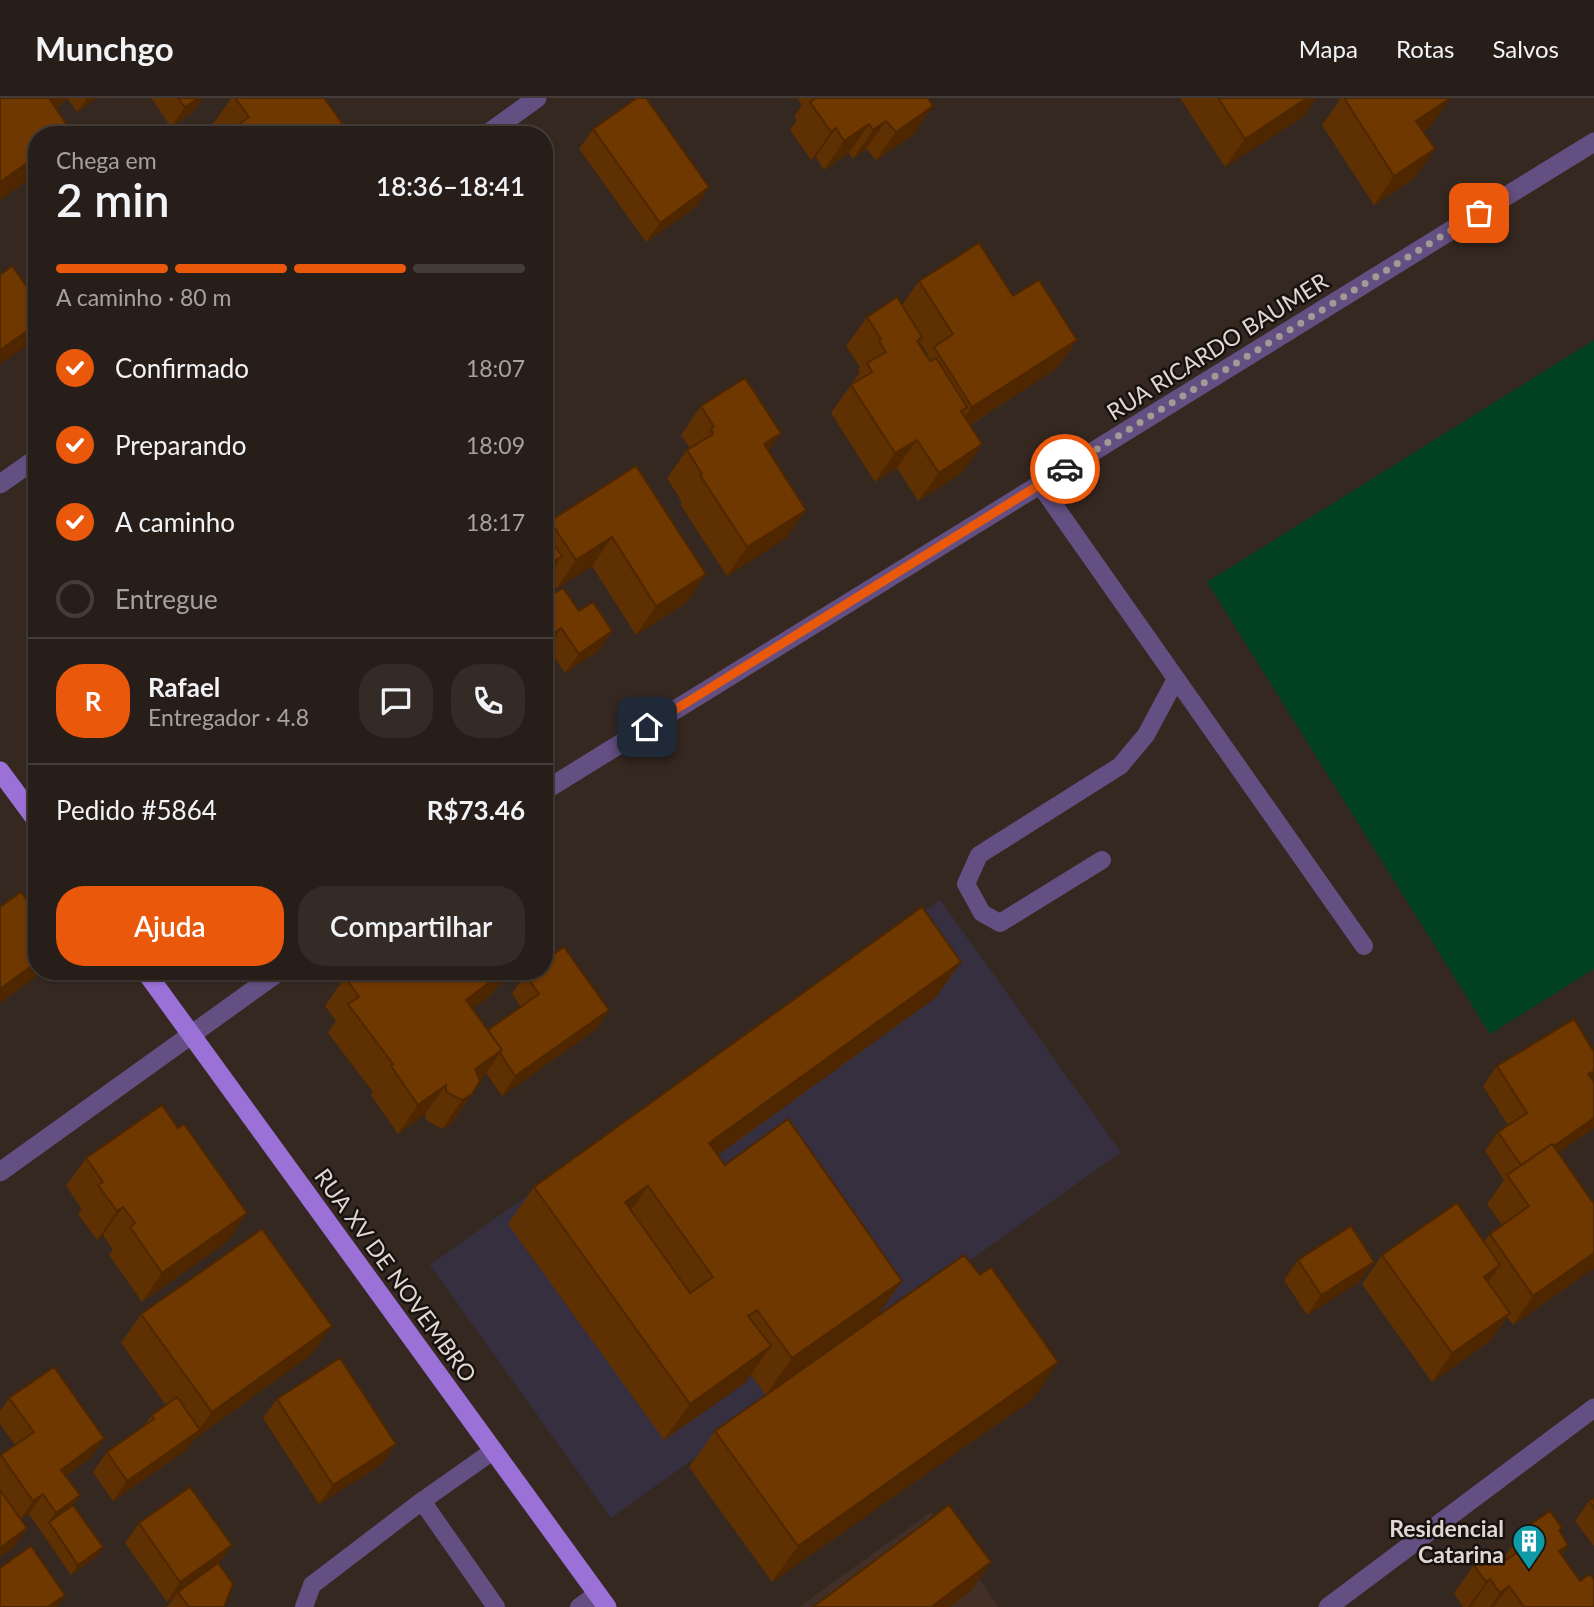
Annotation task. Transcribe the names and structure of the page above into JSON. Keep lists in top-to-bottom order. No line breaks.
{"streets":{"main road":["RUA XV DE NOVEMBRO"],"street":["RUA RICARDO BAUMER"]},"places":{"building":["Residencial Catarina"]},"page":{"header":"Munchgo","nav":["Mapa","Rotas","Salvos"],"heading":["2 min","Chega em","18:36–18:41"],"panel":["Rafael","Entregador · 4.8","Pedido #5864","R$73.46"],"bar":"A caminho · 80 m","list":[["Confirmado","18:07"],["Preparando","18:09"],["A caminho","18:17"],"Entregue"],"round":"R","buttons":["Ajuda","Compartilhar"]}}
